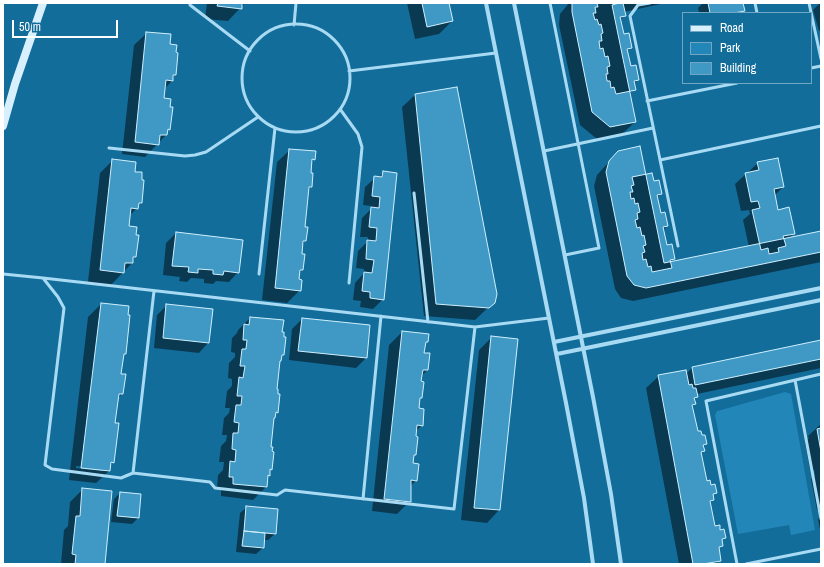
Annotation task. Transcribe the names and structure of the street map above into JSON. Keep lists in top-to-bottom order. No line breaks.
{"legend":["Road","Park","Building"],"scale_bar":"50 m"}
